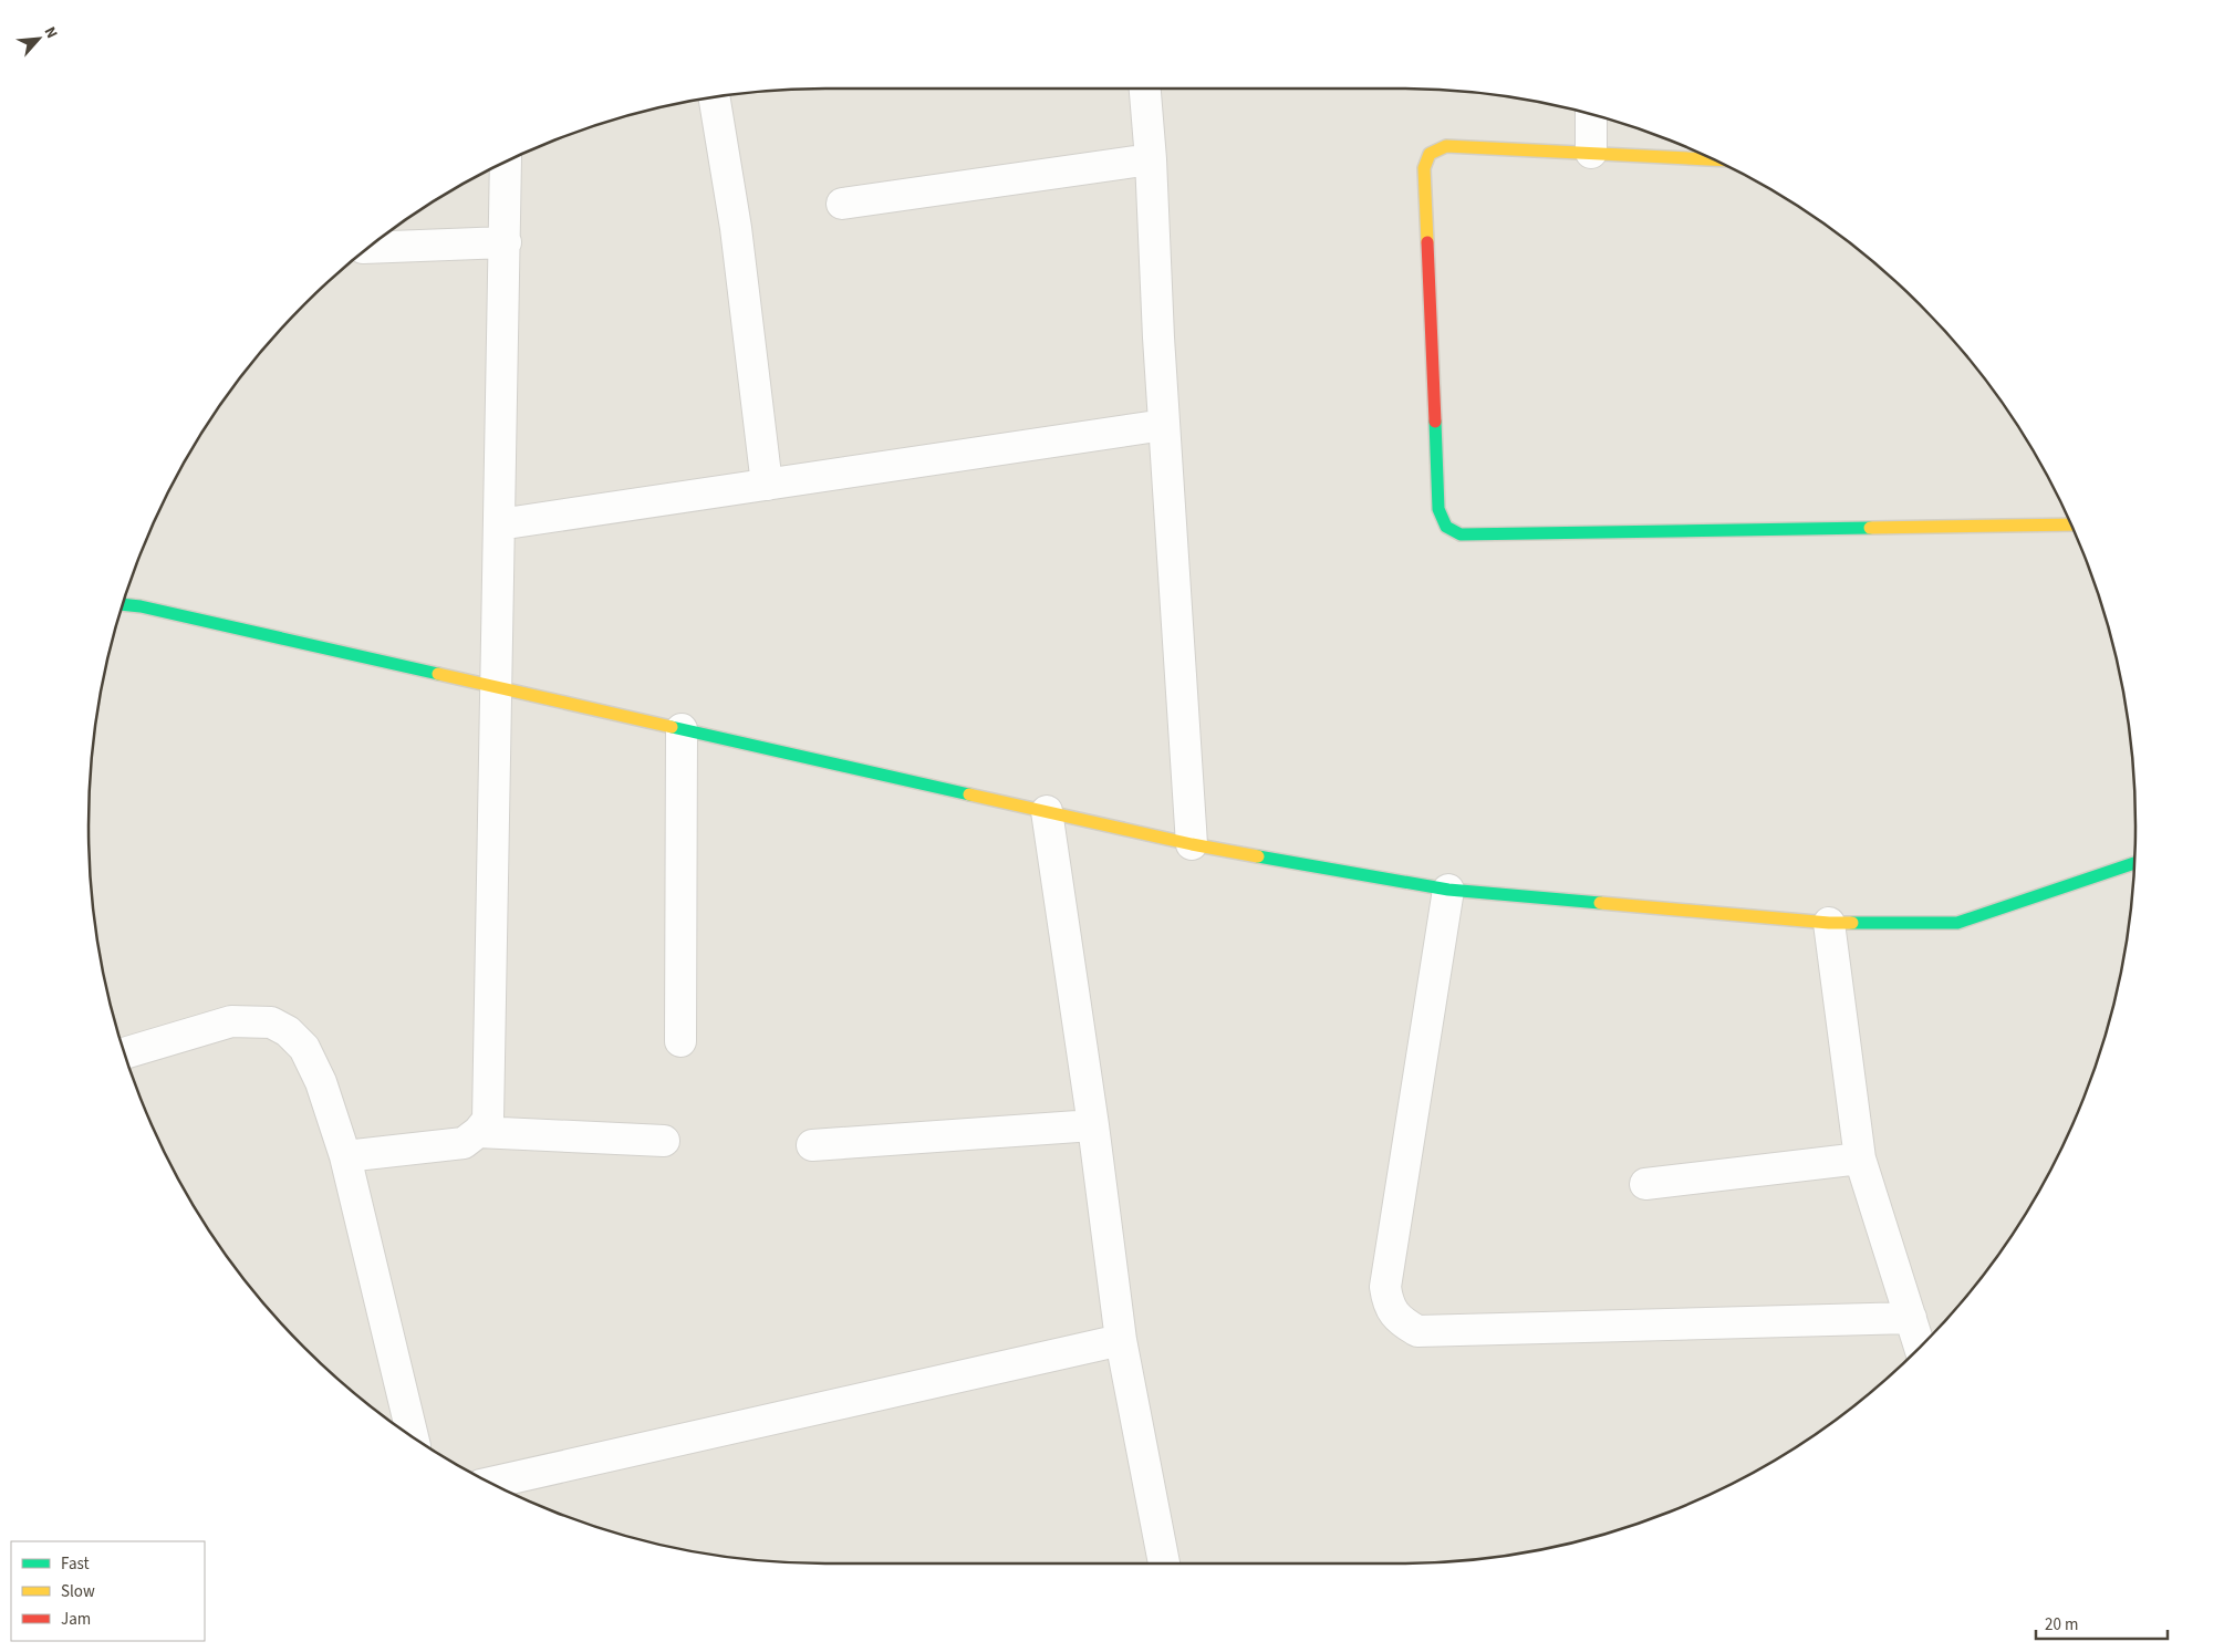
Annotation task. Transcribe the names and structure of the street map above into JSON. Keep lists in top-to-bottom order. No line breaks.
{"legend":["Fast","Slow","Jam"],"scale_bar":"20 m","north":"top right"}
